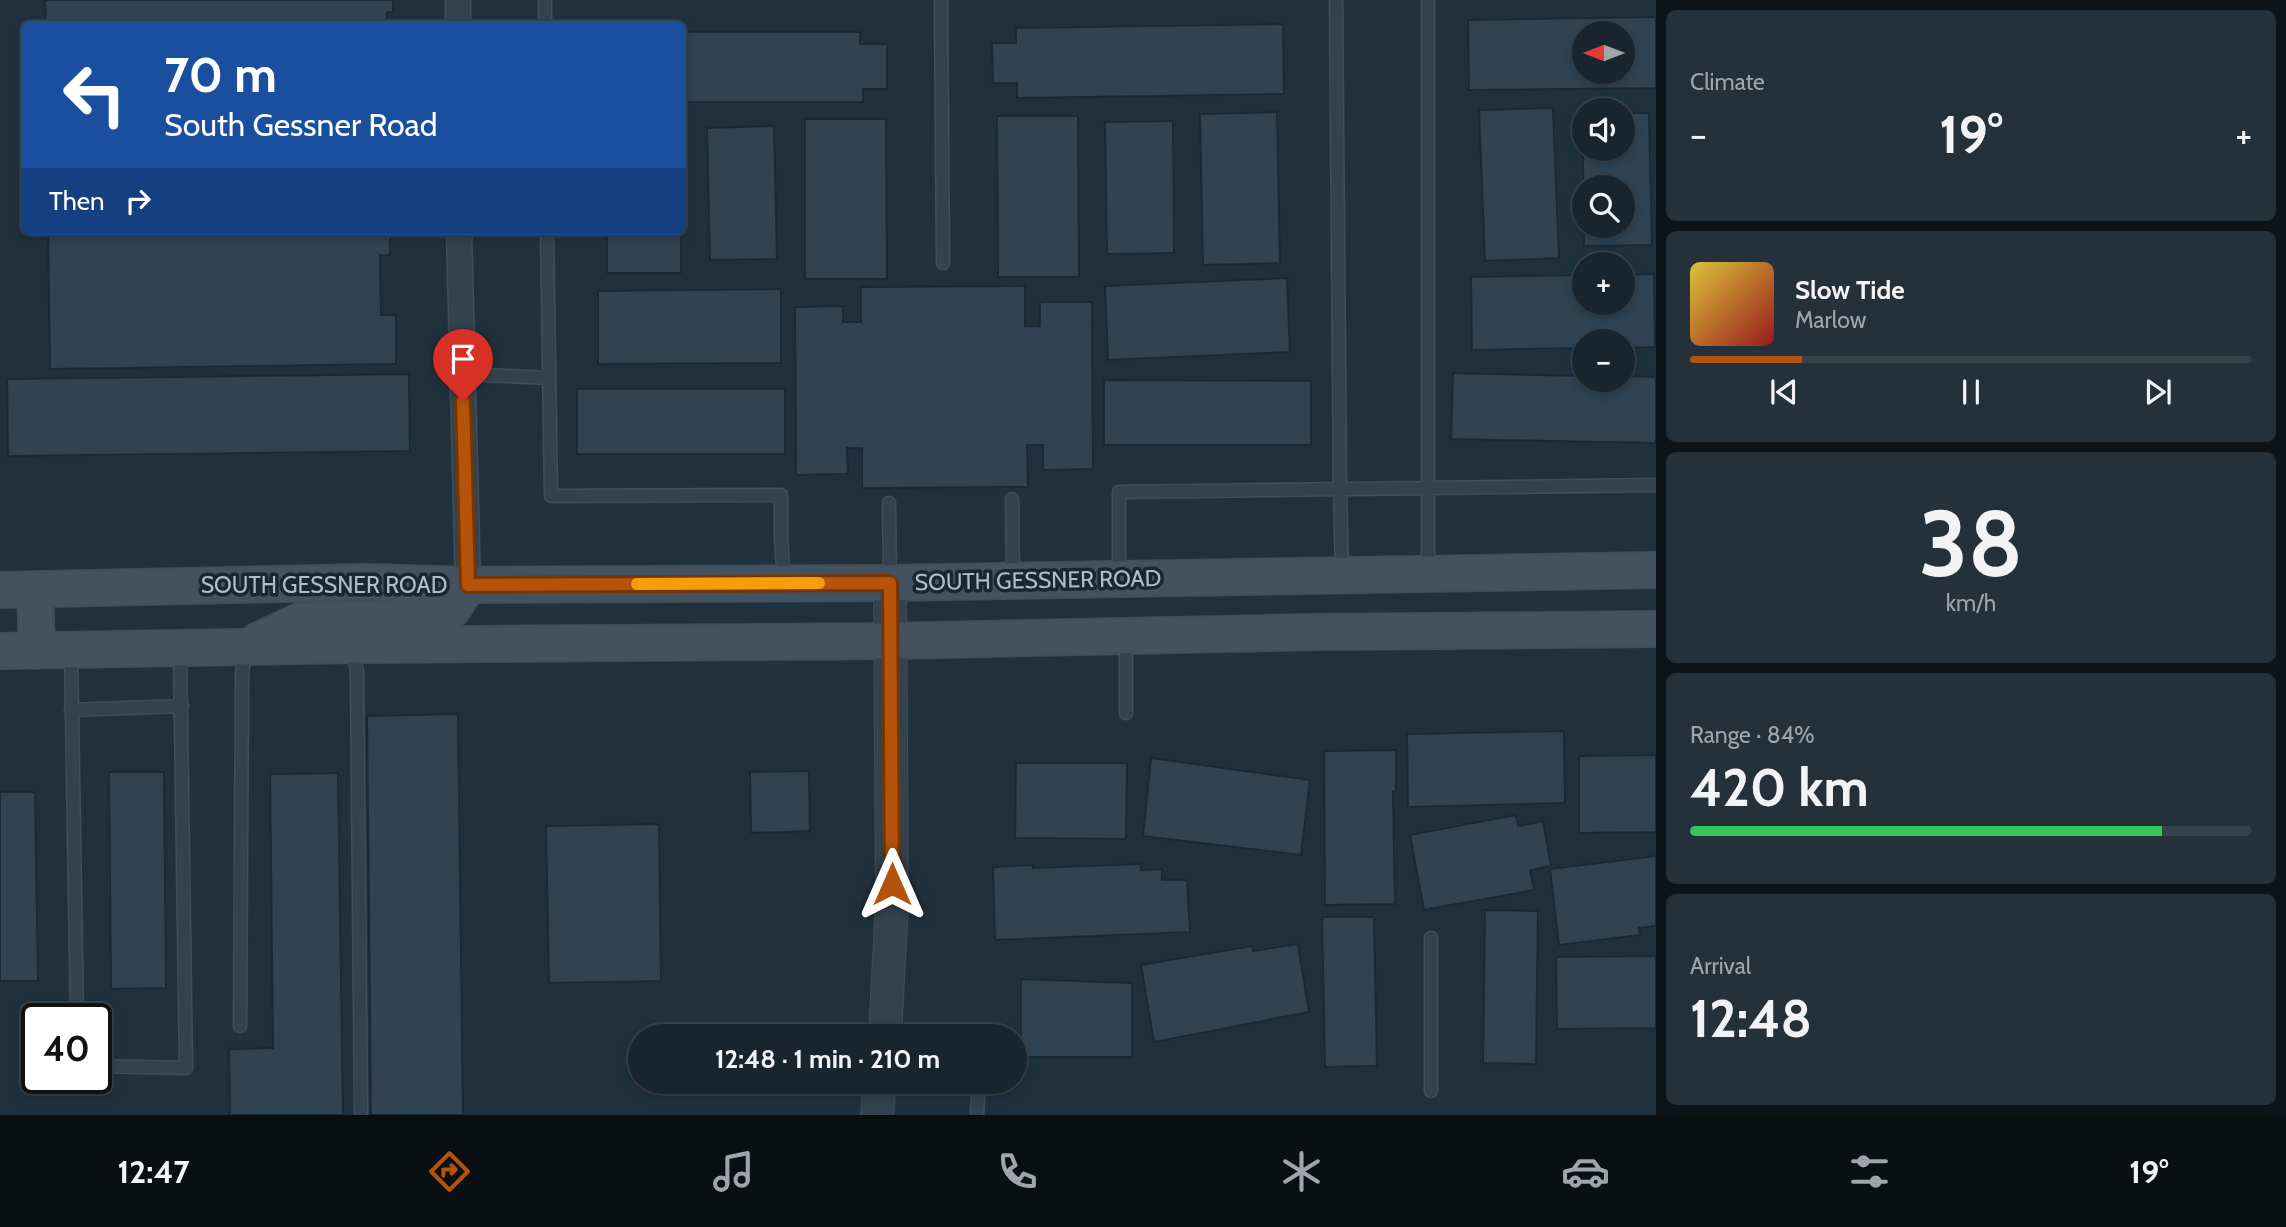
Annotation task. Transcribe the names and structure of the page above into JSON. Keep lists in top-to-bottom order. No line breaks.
{"streets":{"main road":["SOUTH GESSNER ROAD"]},"north":"left","page":{"tile":["Climate",["38","km/h"],["Range · 84%","420 km"],["Arrival","12:48"]],"map_buttons":["+","−"],"turn":["70 m","South Gessner Road"],"heat":["−","19°","+"],"then":"Then","song":["Slow Tide","Marlow"],"limit":"40","trip":"12:48 · 1 min · 210 m","tabs":["12:47","19°"]}}
